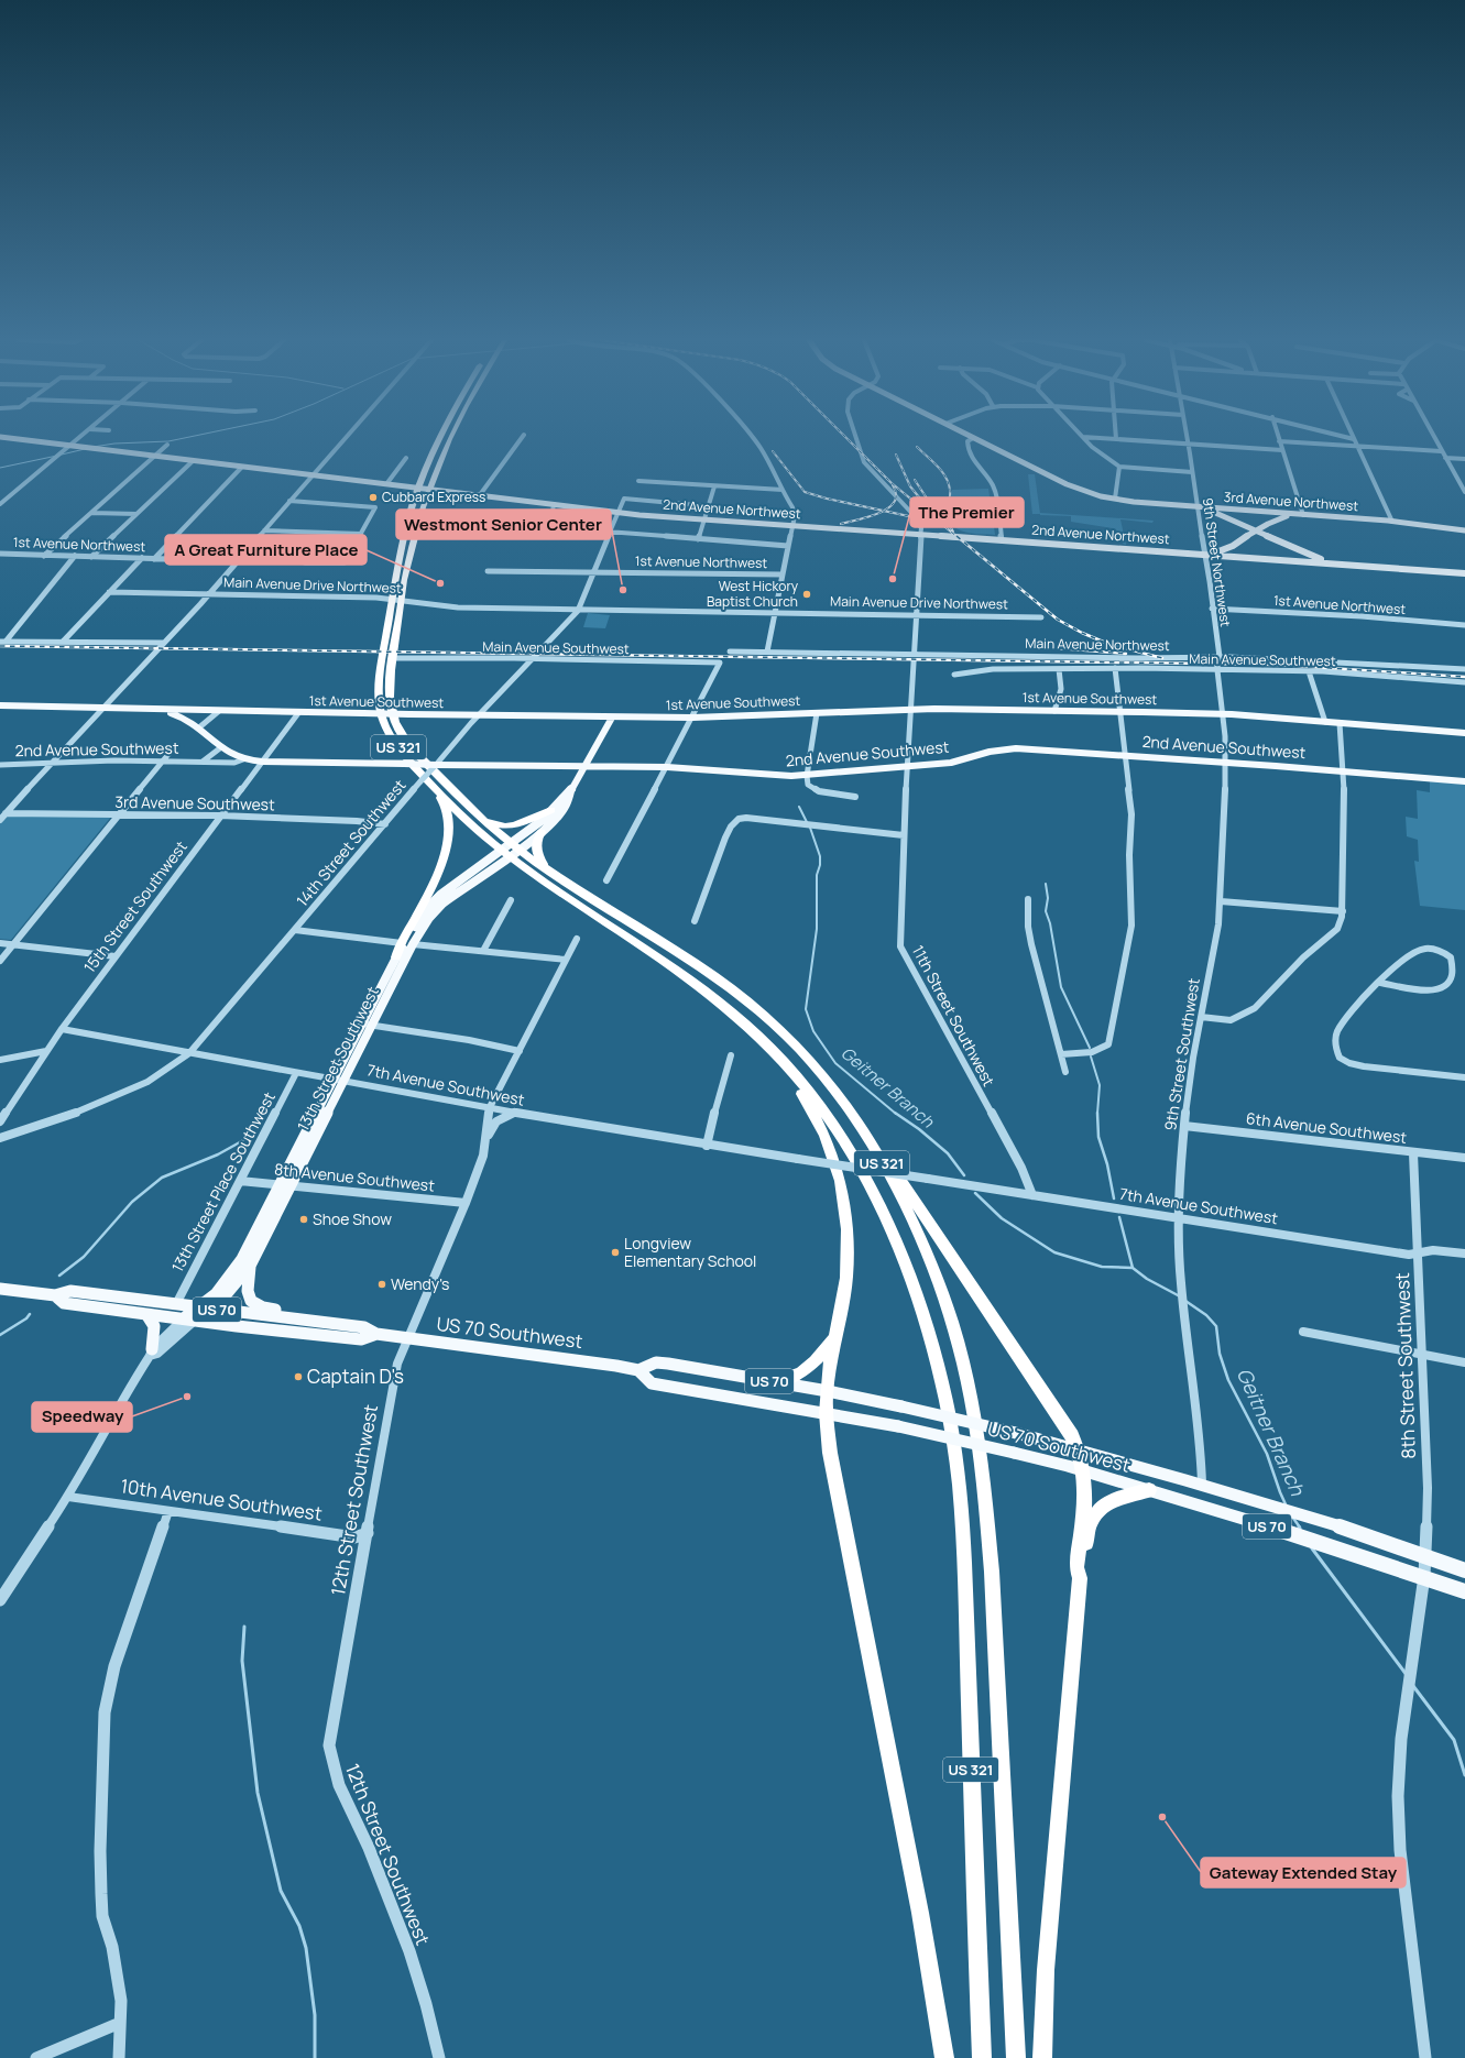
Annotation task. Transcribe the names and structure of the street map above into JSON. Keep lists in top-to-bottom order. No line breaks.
{"streets":{"highway":["US 321"],"main road":["3rd Avenue Northwest","2nd Avenue Northwest","1st Avenue Southwest","2nd Avenue Southwest","13th Street Southwest","US 70","US 70 Southwest"],"street":["1st Avenue Northwest","9th Street Northwest","Main Avenue Drive Northwest","Main Avenue Northwest","Main Avenue Southwest","3rd Avenue Southwest","14th Street Southwest","15th Street Southwest","11th Street Southwest","9th Street Southwest","7th Avenue Southwest","6th Avenue Southwest","8th Avenue Southwest","13th Street Place Southwest","8th Street Southwest","10th Avenue Southwest","12th Street Southwest"]},"crossings":[["3rd Avenue Northwest","9th Street Northwest"],["2nd Avenue Northwest","9th Street Northwest"],["2nd Avenue Northwest","US 321"],["2nd Avenue Northwest","11th Street Southwest"],["1st Avenue Northwest","9th Street Northwest"],["9th Street Northwest","Main Avenue Northwest"],["9th Street Northwest","9th Street Southwest"],["Main Avenue Drive Northwest","US 321"],["Main Avenue Drive Northwest","14th Street Southwest"],["Main Avenue Drive Northwest","11th Street Southwest"],["Main Avenue Northwest","11th Street Southwest"],["Main Avenue Northwest","9th Street Southwest"],["Main Avenue Southwest","1st Avenue Southwest"],["Main Avenue Southwest","US 321"],["Main Avenue Southwest","14th Street Southwest"],["Main Avenue Southwest","9th Street Southwest"],["1st Avenue Southwest","2nd Avenue Southwest"],["1st Avenue Southwest","14th Street Southwest"],["1st Avenue Southwest","15th Street Southwest"],["1st Avenue Southwest","11th Street Southwest"],["1st Avenue Southwest","9th Street Southwest"],["1st Avenue Southwest","13th Street Southwest"],["US 321","13th Street Southwest"],["2nd Avenue Southwest","14th Street Southwest"],["2nd Avenue Southwest","15th Street Southwest"],["2nd Avenue Southwest","11th Street Southwest"],["2nd Avenue Southwest","9th Street Southwest"],["2nd Avenue Southwest","13th Street Southwest"],["3rd Avenue Southwest","14th Street Southwest"],["3rd Avenue Southwest","15th Street Southwest"],["14th Street Southwest","7th Avenue Southwest"],["15th Street Southwest","7th Avenue Southwest"],["11th Street Southwest","7th Avenue Southwest"],["9th Street Southwest","7th Avenue Southwest"],["9th Street Southwest","6th Avenue Southwest"],["9th Street Southwest","US 70 Southwest"],["13th Street Southwest","7th Avenue Southwest"],["13th Street Southwest","8th Avenue Southwest"],["13th Street Southwest","US 70 Southwest"],["13th Street Southwest","10th Avenue Southwest"],["7th Avenue Southwest","13th Street Place Southwest"],["7th Avenue Southwest","8th Street Southwest"],["7th Avenue Southwest","12th Street Southwest"],["6th Avenue Southwest","8th Street Southwest"],["8th Avenue Southwest","13th Street Place Southwest"],["8th Avenue Southwest","12th Street Southwest"],["13th Street Place Southwest","US 70 Southwest"],["US 70 Southwest","8th Street Southwest"],["US 70 Southwest","12th Street Southwest"],["10th Avenue Southwest","12th Street Southwest"]],"water":["Geitner Branch"],"places":["Cubbard Express","The Premier","A Great Furniture Place","Westmont Senior Center","West Hickory Baptist Church","Shoe Show","Longview Elementary School","Wendy's","Captain D's","Speedway","Gateway Extended Stay"]}
